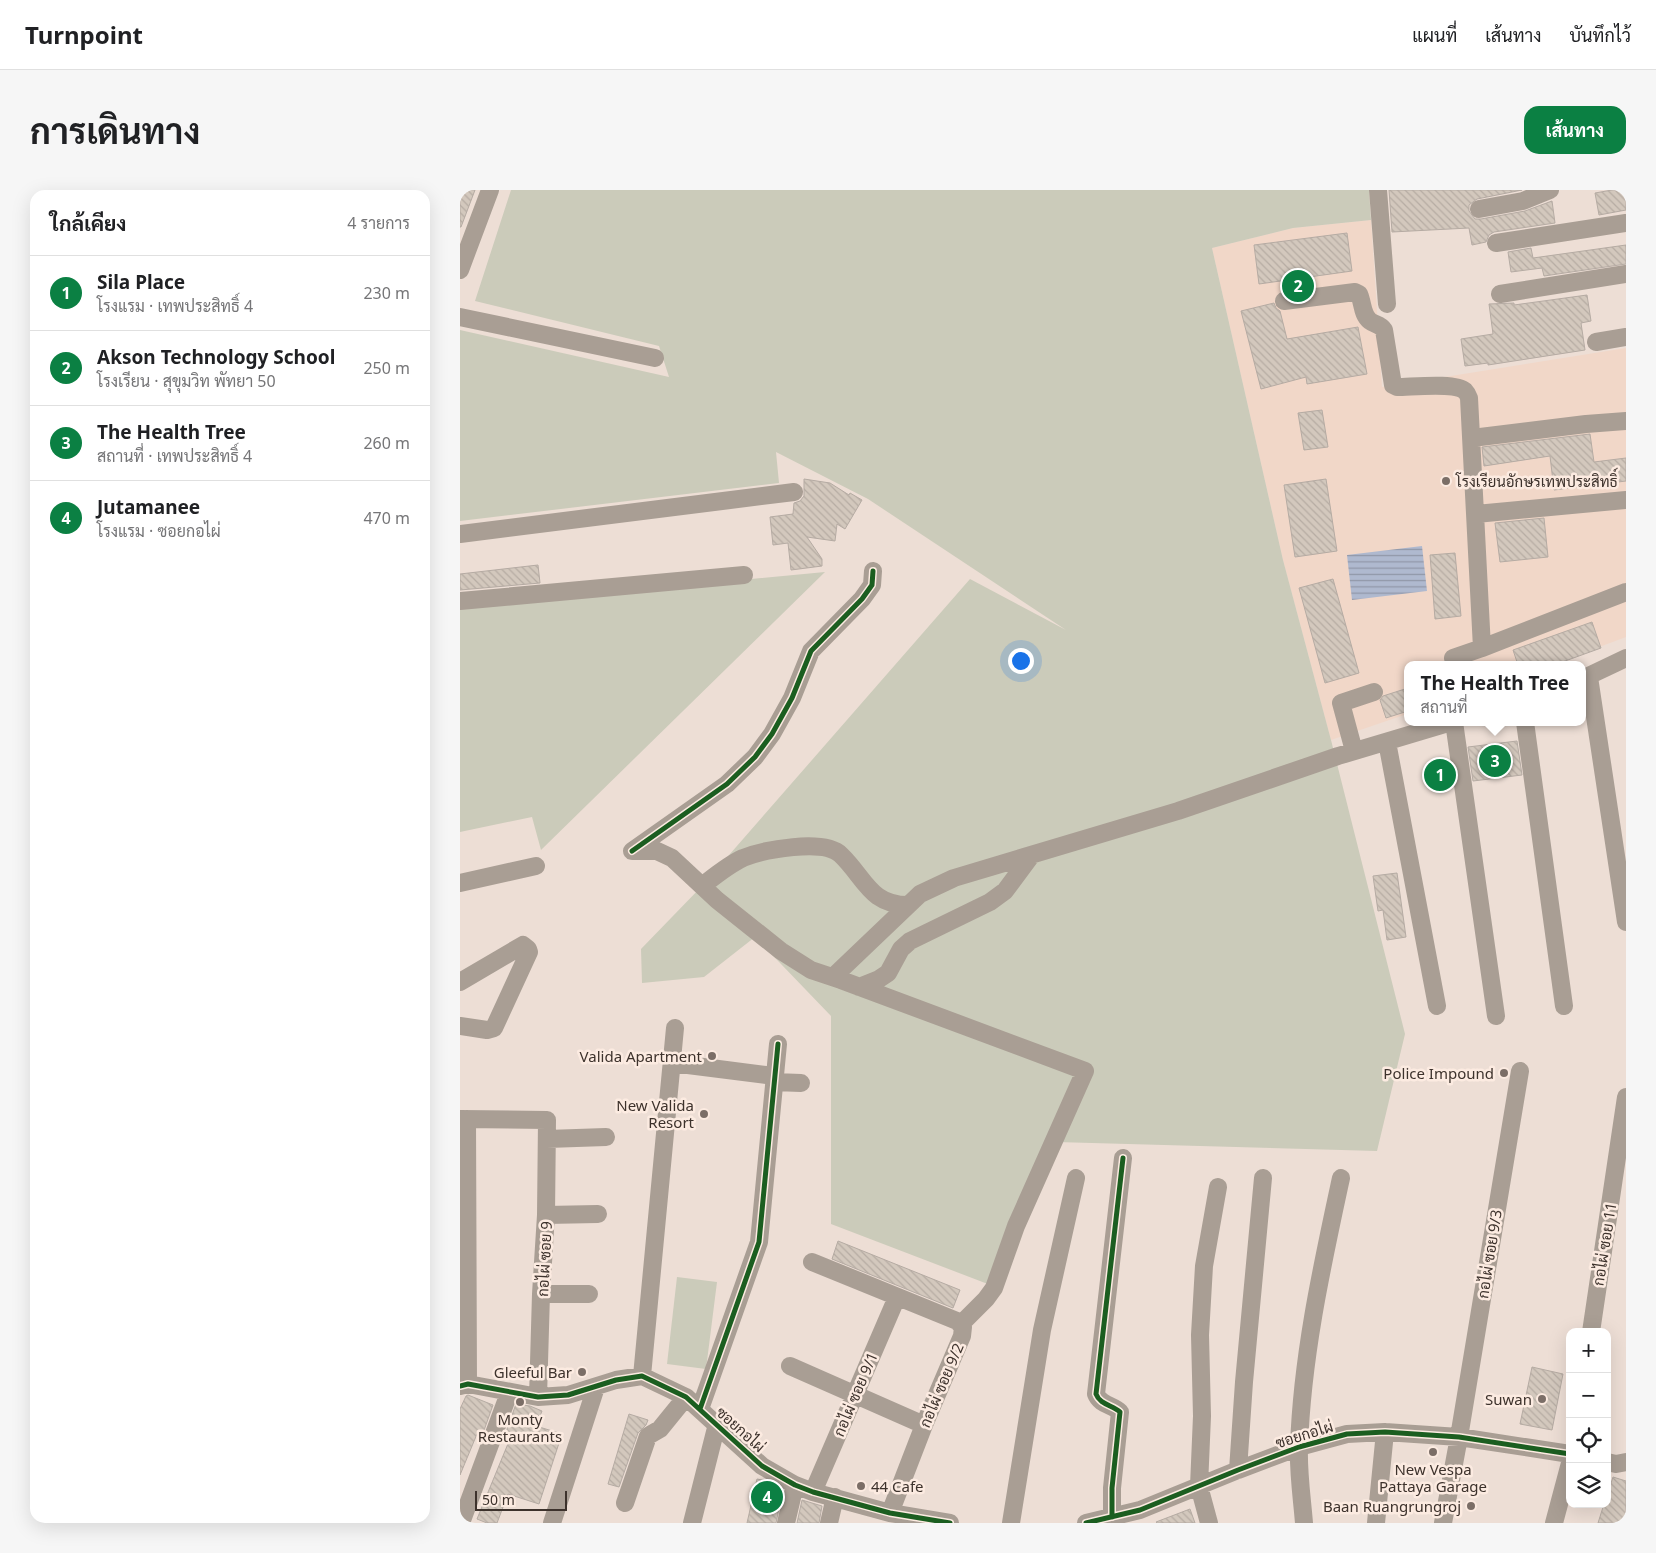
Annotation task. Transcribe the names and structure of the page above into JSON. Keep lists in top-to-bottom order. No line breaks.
{"streets":{"street":["กอไผ่ ซอย 11","กอไผ่ ซอย 9/3","กอไผ่ ซอย 9","กอไผ่ ซอย 9/2","กอไผ่ ซอย 9/1","ซอยกอไผ่"]},"crossings":[["กอไผ่ ซอย 9/3","ซอยกอไผ่"],["กอไผ่ ซอย 9/2","กอไผ่ ซอย 9/1"],["กอไผ่ ซอย 9/2","ซอยกอไผ่"],["กอไผ่ ซอย 9/1","ซอยกอไผ่"]],"places":["โรงเรียนอักษรเทพประสิทธิ์","Valida Apartment","Police Impound","New Valida Resort","Gleeful Bar","Suwan","Monty Restaurants","New Vespa Pattaya Garage","44 Cafe","Baan Ruangrungroj"],"scale_bar":"50 m","page":{"header":"Turnpoint","nav":["แผนที่","เส้นทาง","บันทึกไว้"],"buttons":"เส้นทาง","title":"การเดินทาง","heading":["ใกล้เคียง","4 รายการ"],"list":[{"mark":"1","name":"Sila Place","note":"โรงแรม · เทพประสิทธิ์ 4","value":"230 m"},{"mark":"2","name":"Akson Technology School","note":"โรงเรียน · สุขุมวิท พัทยา 50","value":"250 m"},{"mark":"3","name":"The Health Tree","note":"สถานที่ · เทพประสิทธิ์ 4","value":"260 m"},{"mark":"4","name":"Jutamanee","note":"โรงแรม · ซอยกอไผ่","value":"470 m"}],"pins":["2","3","1","4"],"popup":["The Health Tree","สถานที่"],"map_buttons":["+","−"],"scale":"50 m"}}
